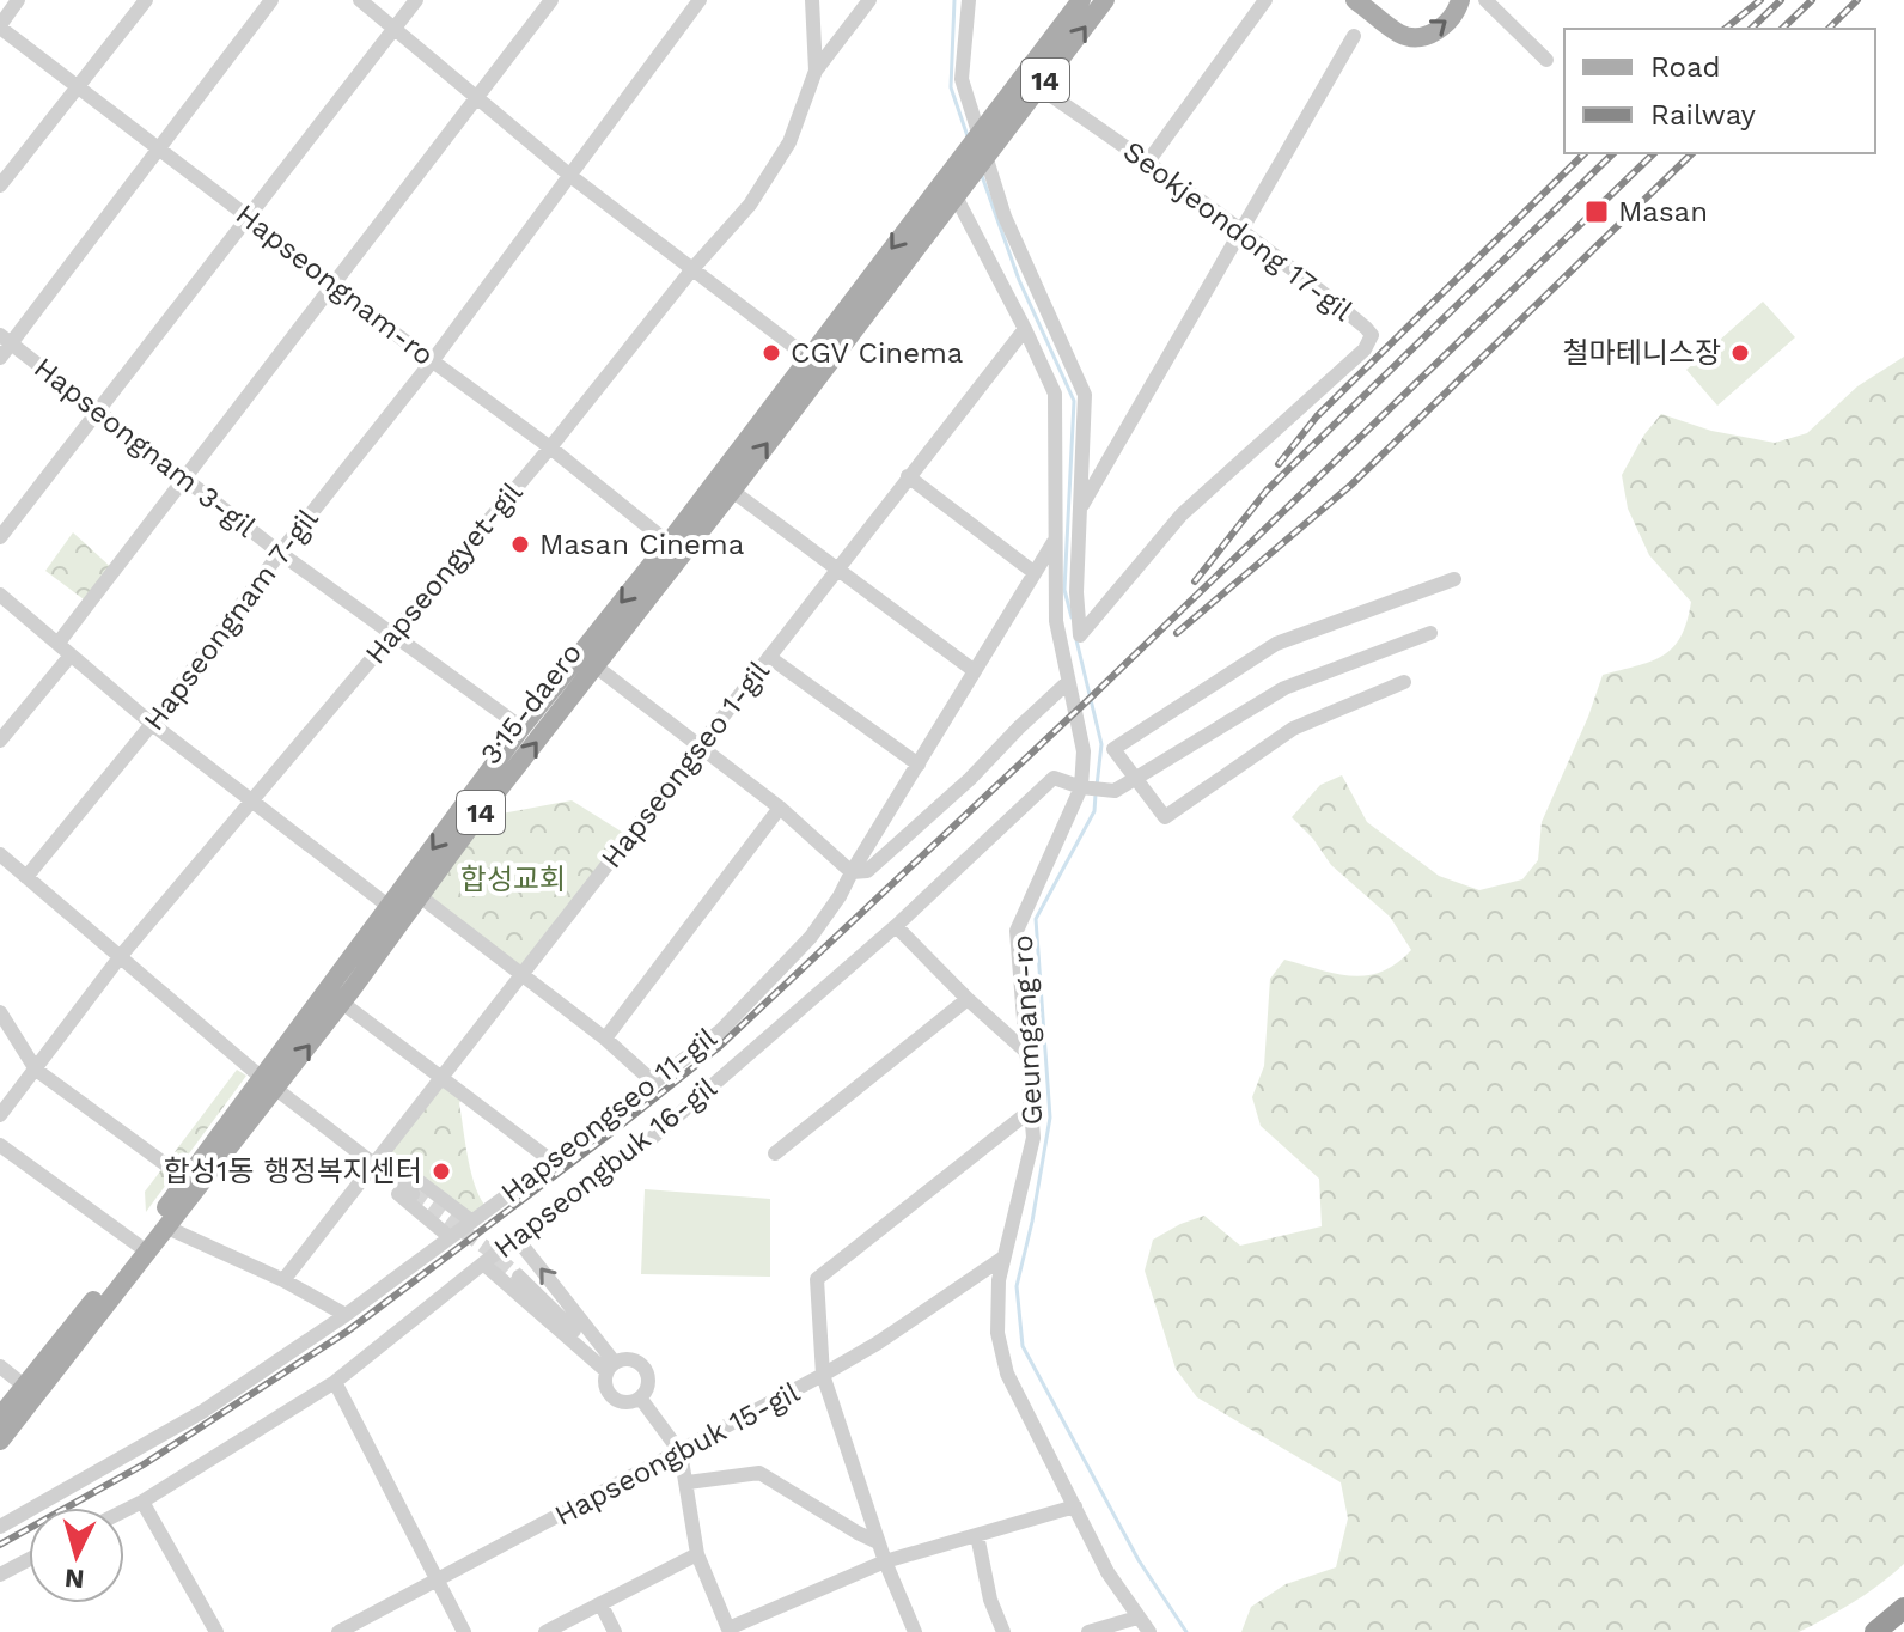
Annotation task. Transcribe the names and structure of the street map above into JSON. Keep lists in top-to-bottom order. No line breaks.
{"streets":{"main road":["14","3·15-daero"],"street":["Seokjeondong 17-gil","Hapseongnam-ro","Hapseongnam 3-gil","Hapseongyet-gil","Hapseongnam 7-gil","Hapseongseo 1-gil","Geumgang-ro","Hapseongseo 11-gil","Hapseongbuk 16-gil","Hapseongbuk 15-gil"]},"crossings":[["Seokjeondong 17-gil","3·15-daero"],["Hapseongnam-ro","Hapseongyet-gil"],["Hapseongnam-ro","Hapseongnam 7-gil"],["Hapseongnam-ro","3·15-daero"],["Hapseongnam 3-gil","Hapseongyet-gil"],["Hapseongnam 3-gil","Hapseongnam 7-gil"],["Hapseongnam 3-gil","3·15-daero"],["3·15-daero","Geumgang-ro"],["Hapseongseo 1-gil","Geumgang-ro"],["Geumgang-ro","Hapseongseo 11-gil"],["Geumgang-ro","Hapseongbuk 16-gil"],["Geumgang-ro","Hapseongbuk 15-gil"]],"parks":["합성교회"],"places":{"transit":["Masan"],"other":["CGV Cinema","철마테니스장","Masan Cinema","합성1동 행정복지센터"]},"legend":["Road","Railway"],"north":"bottom"}
